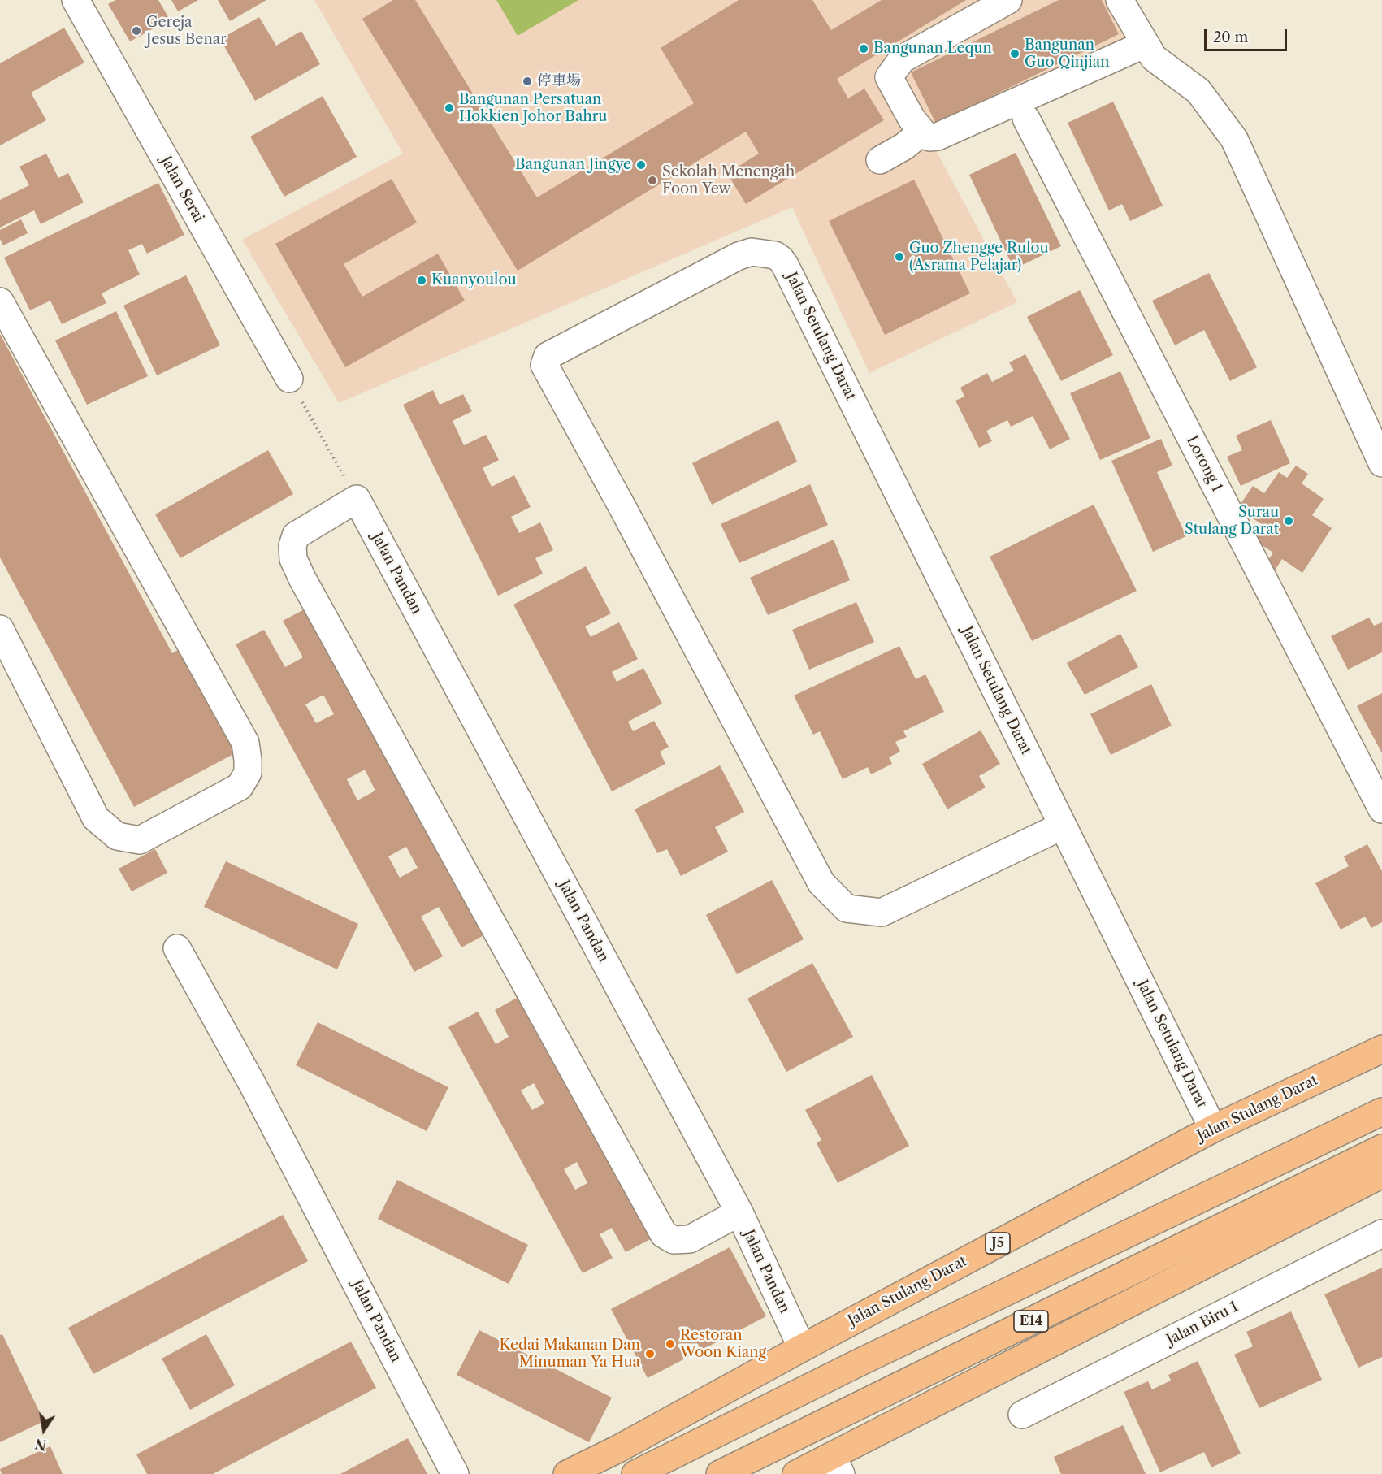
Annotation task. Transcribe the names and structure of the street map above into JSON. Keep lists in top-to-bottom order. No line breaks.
{"streets":{"main road":["Jalan Stulang Darat","J5","E14"],"street":["Jalan Serai","Jalan Setulang Darat","Lorong 1","Jalan Pandan","Jalan Biru 1"]},"crossings":[["Jalan Setulang Darat","Jalan Stulang Darat"],["Jalan Pandan","Jalan Stulang Darat"]],"places":["Gereja Jesus Benar","Bangunan Lequn","Bangunan Guo Qinjian","停車場","Bangunan Persatuan Hokkien Johor Bahru","Bangunan Jingye","Sekolah Menengah Foon Yew","Guo Zhengge Rulou (Asrama Pelajar)","Kuanyoulou","Surau Stulang Darat","Restoran Woon Kiang","Kedai Makanan Dan Minuman Ya Hua"],"scale_bar":"20 m","north":"bottom"}
